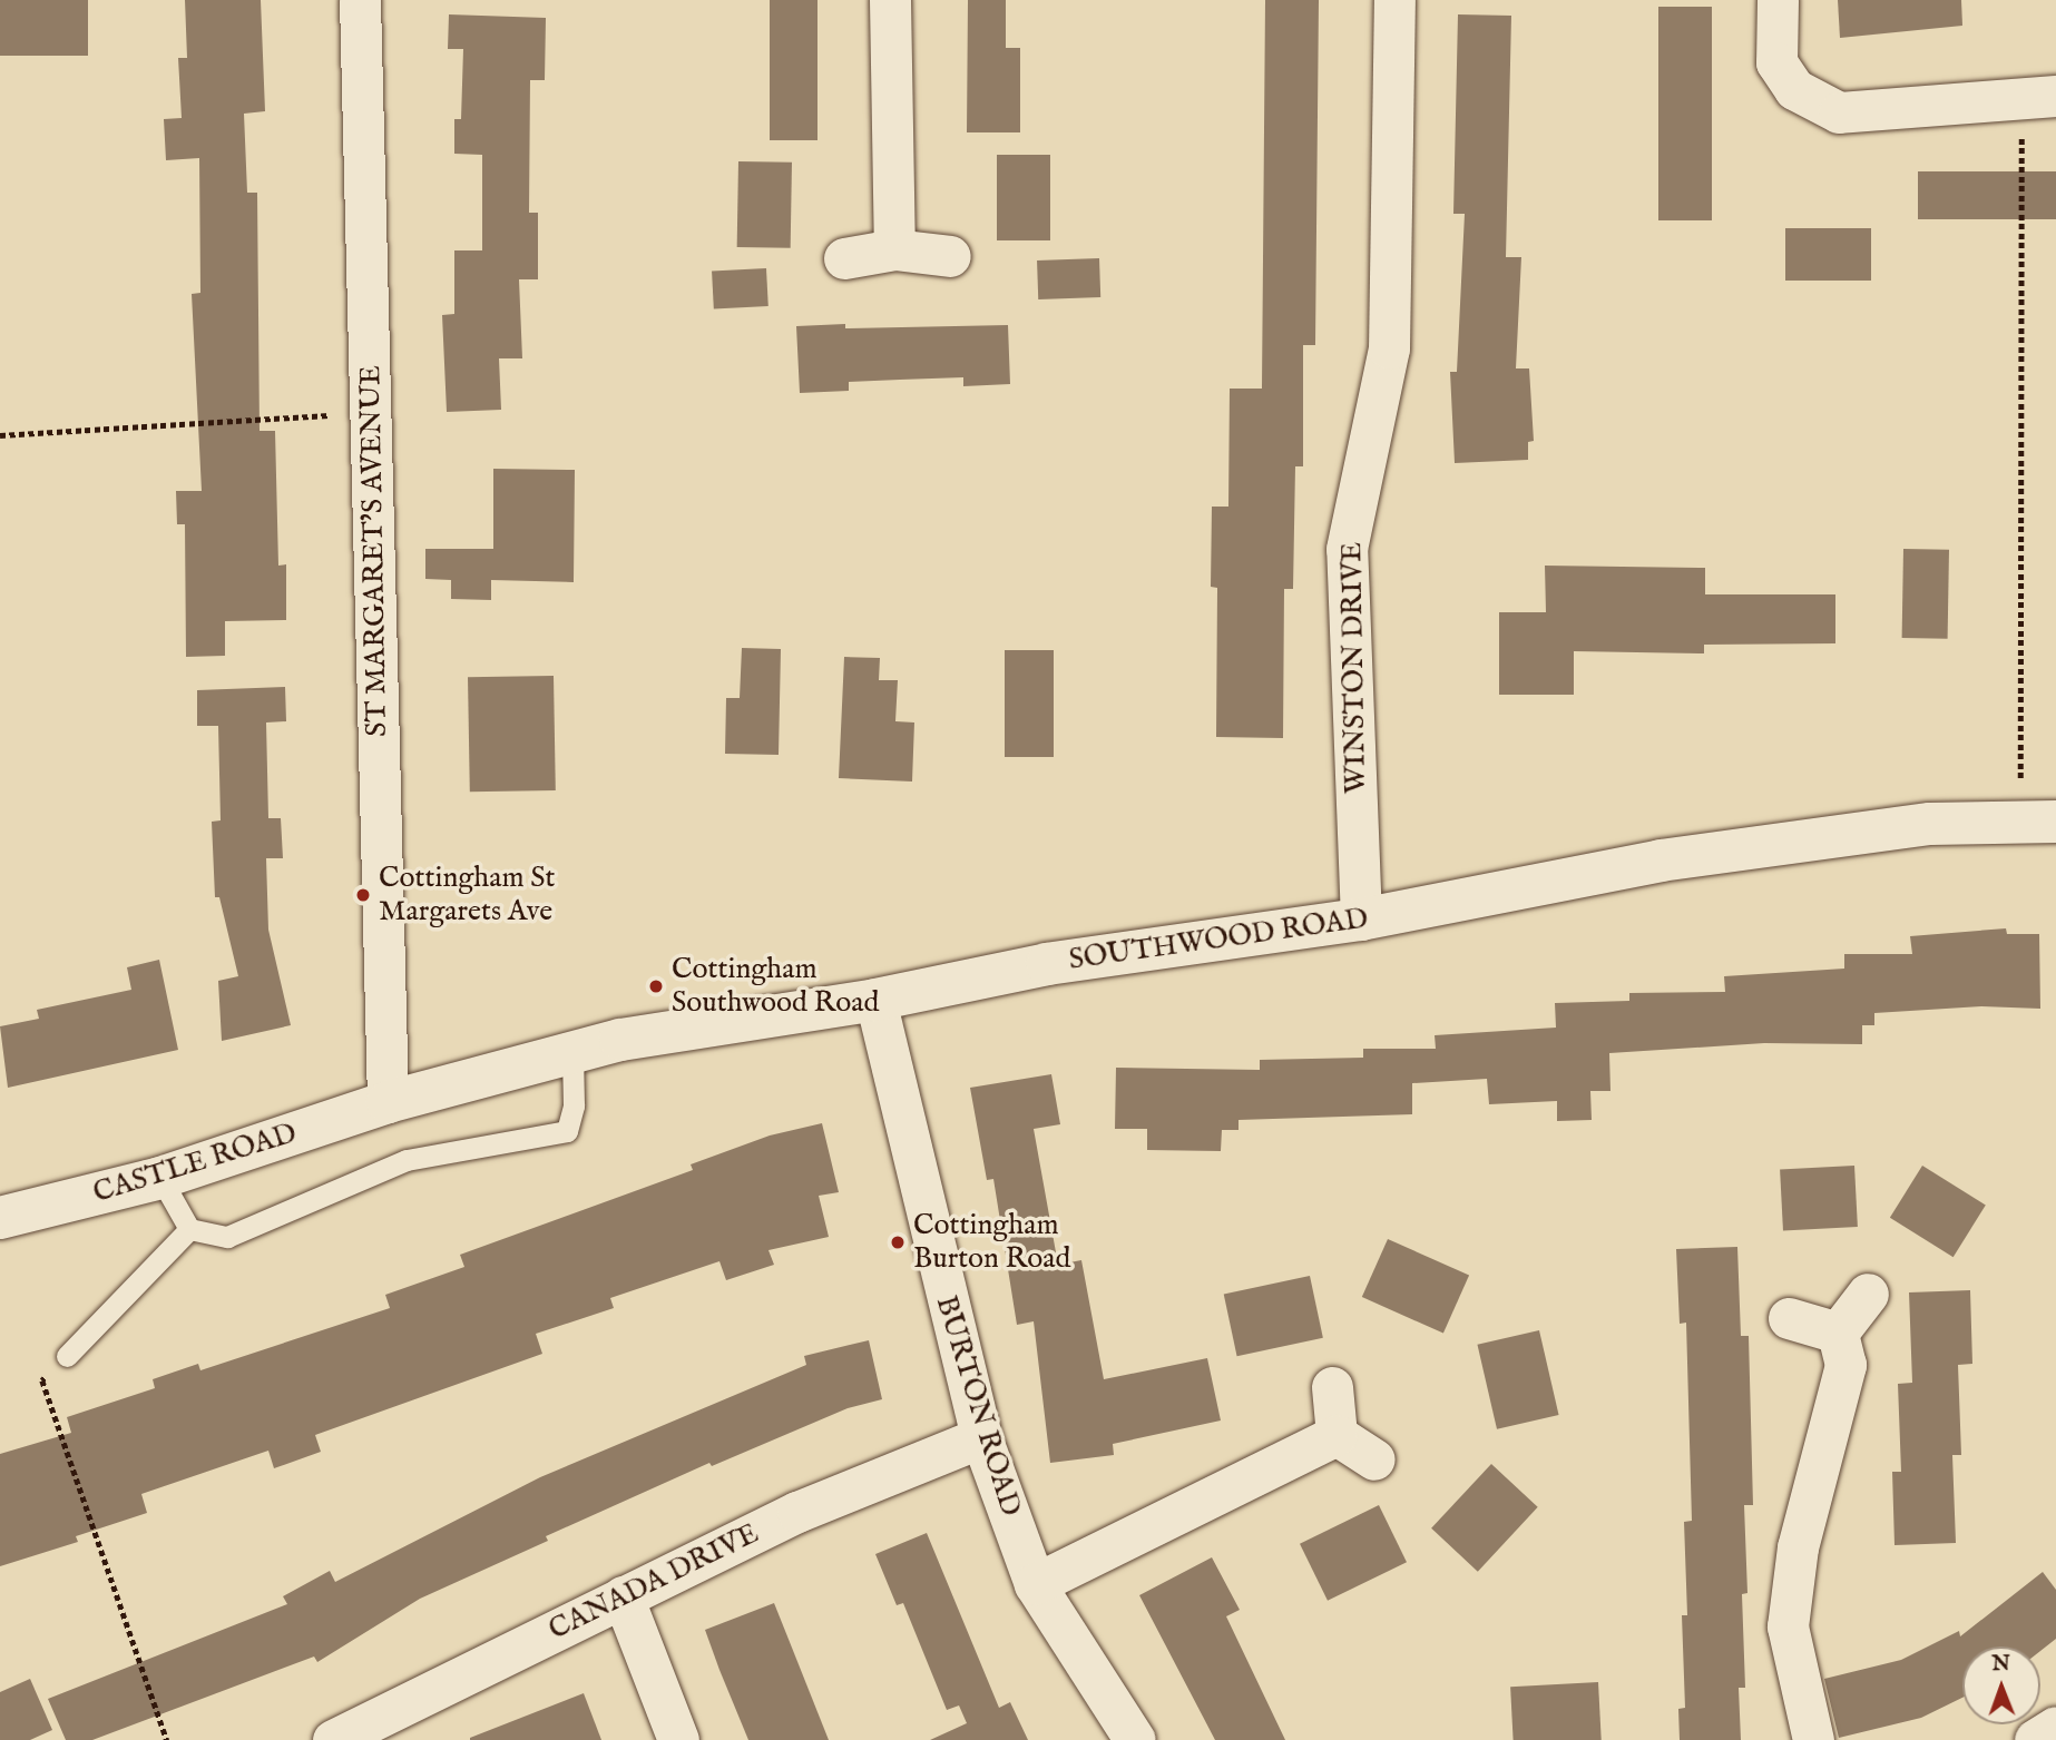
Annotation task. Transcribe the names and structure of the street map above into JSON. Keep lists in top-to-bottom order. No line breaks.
{"streets":{"street":["ST MARGARET'S AVENUE","WINSTON DRIVE","SOUTHWOOD ROAD","CASTLE ROAD","BURTON ROAD","CANADA DRIVE"]},"crossings":[["ST MARGARET'S AVENUE","SOUTHWOOD ROAD"],["ST MARGARET'S AVENUE","CASTLE ROAD"],["WINSTON DRIVE","SOUTHWOOD ROAD"],["SOUTHWOOD ROAD","CASTLE ROAD"],["SOUTHWOOD ROAD","BURTON ROAD"],["BURTON ROAD","CANADA DRIVE"]],"places":["Cottingham St Margarets Ave","Cottingham Southwood Road","Cottingham Burton Road"],"north":"top"}
